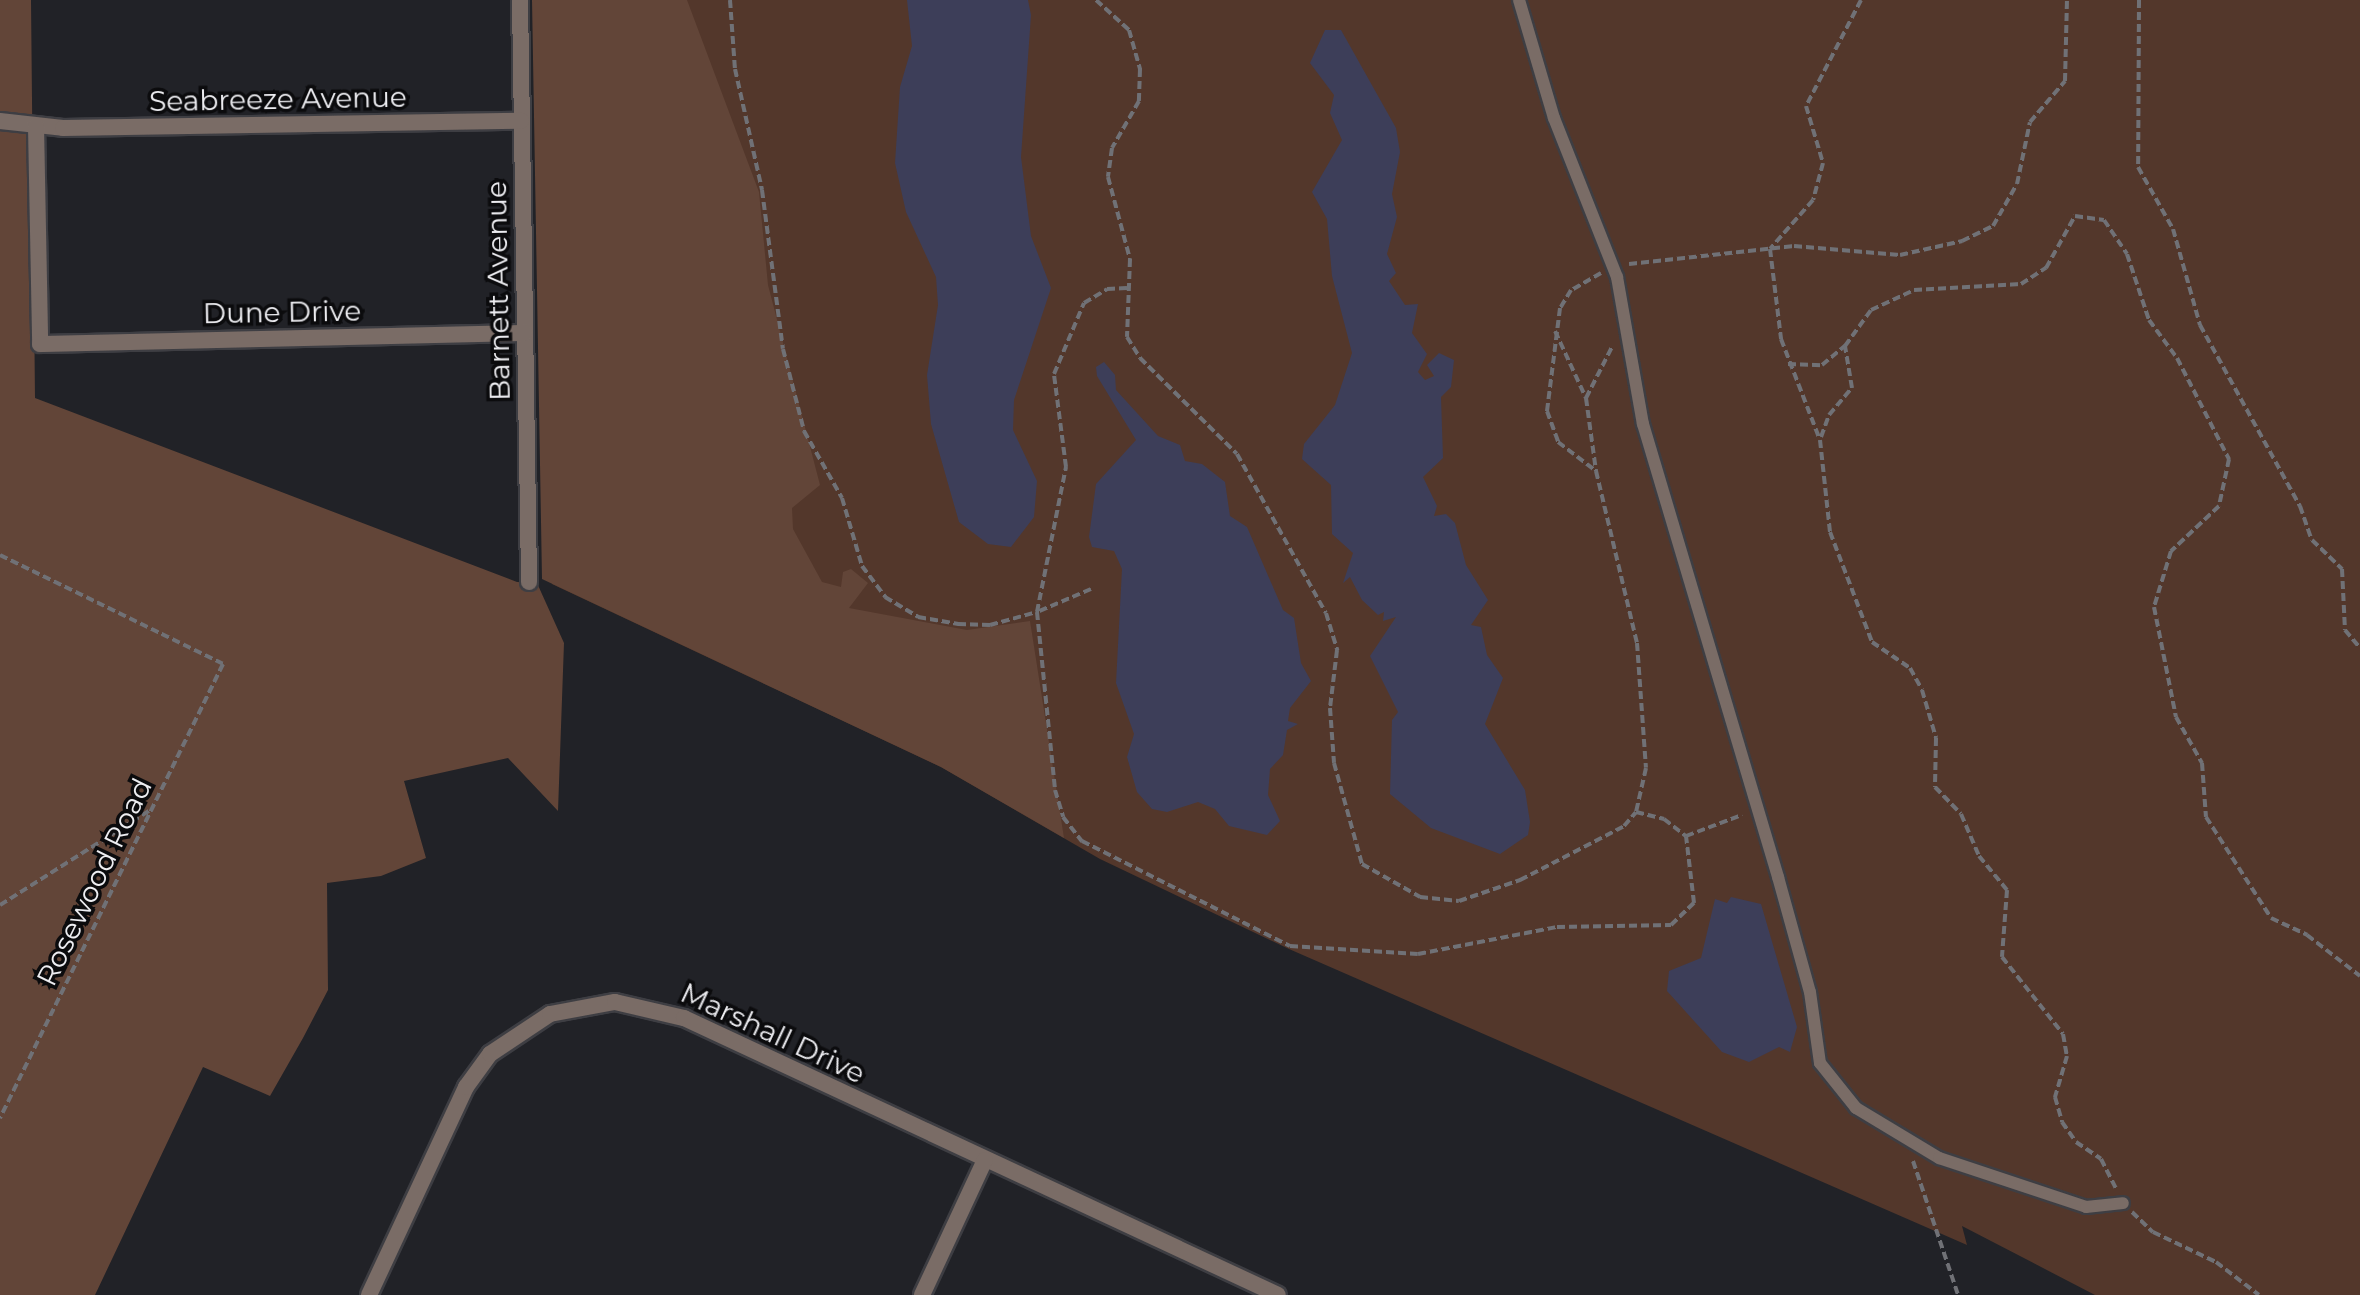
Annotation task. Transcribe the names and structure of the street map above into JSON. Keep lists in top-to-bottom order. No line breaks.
{"streets":{"street":["Seabreeze Avenue","Barnett Avenue","Dune Drive","Marshall Drive"],"path":["Rosewood Road"]},"crossings":[["Seabreeze Avenue","Barnett Avenue"],["Seabreeze Avenue","Dune Drive"],["Barnett Avenue","Dune Drive"]]}
